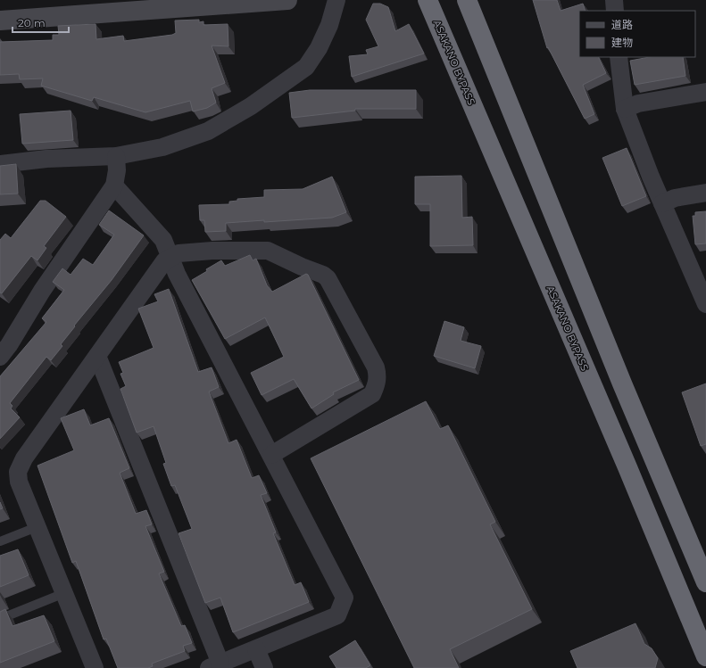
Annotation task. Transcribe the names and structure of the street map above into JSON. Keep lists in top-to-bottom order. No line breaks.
{"streets":{"highway":["ASAKANO BYPASS"]},"legend":["道路","建物"],"scale_bar":"20 m"}
